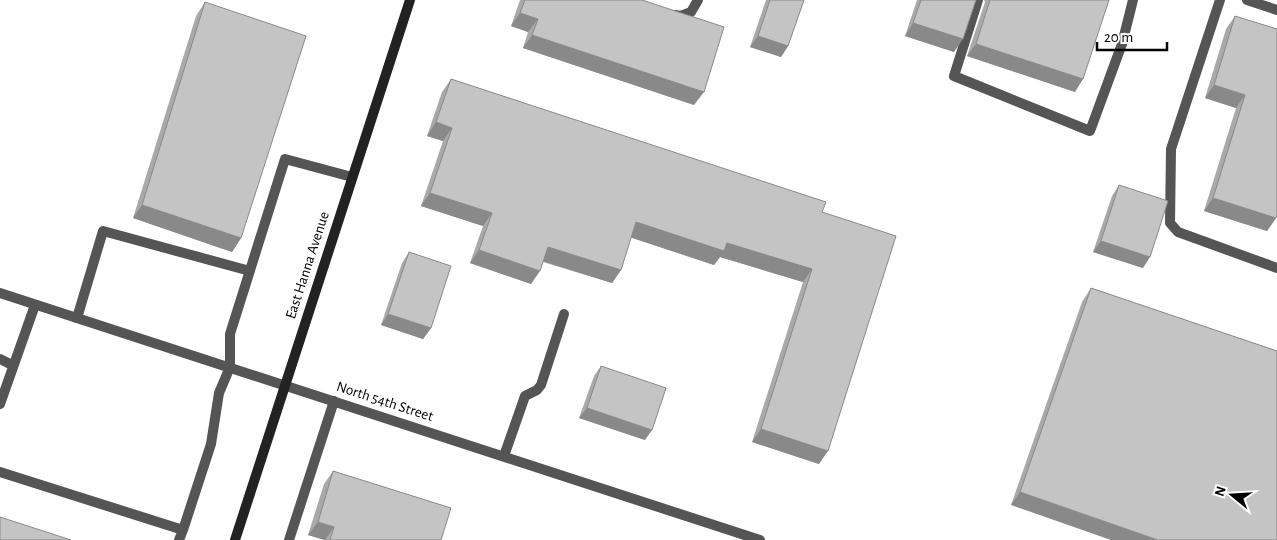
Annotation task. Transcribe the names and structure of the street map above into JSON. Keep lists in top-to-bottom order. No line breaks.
{"streets":{"street":["East Hanna Avenue","North 54th Street"]},"crossings":[["East Hanna Avenue","North 54th Street"]],"scale_bar":"20 m","north":"left"}
